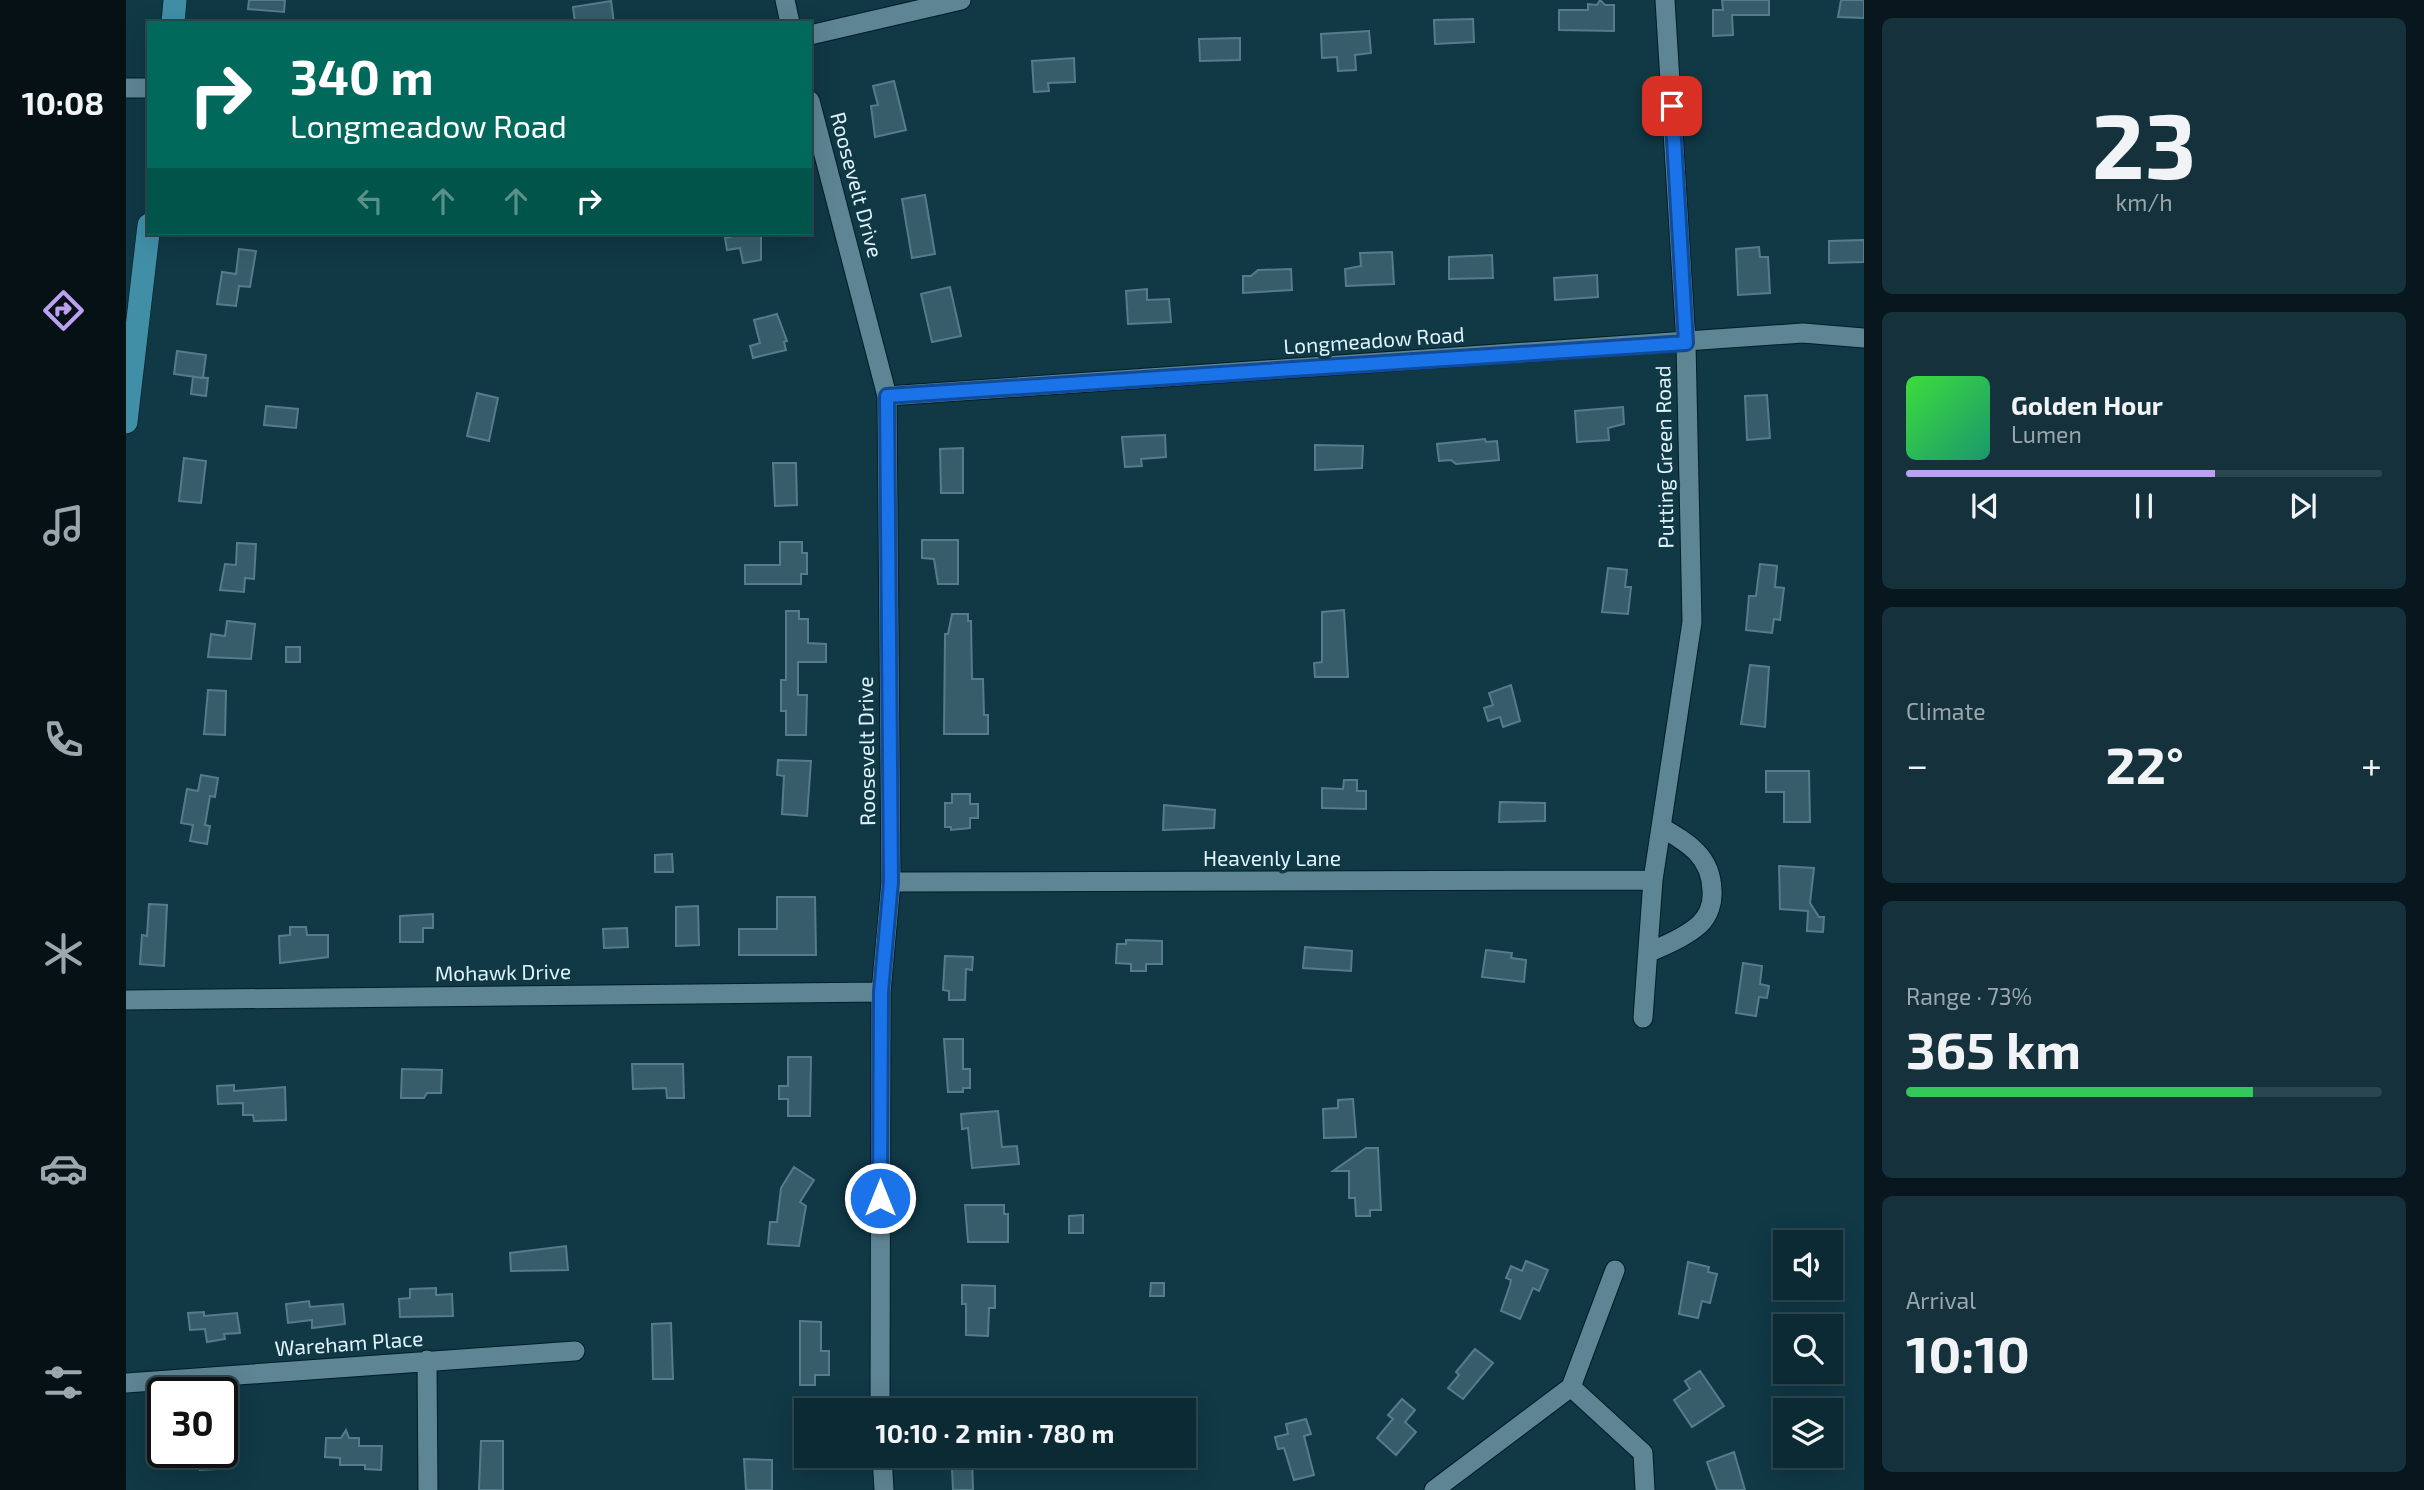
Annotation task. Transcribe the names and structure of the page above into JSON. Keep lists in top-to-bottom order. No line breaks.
{"streets":{"street":["Roosevelt Drive","Longmeadow Road","Putting Green Road","Heavenly Lane","Mohawk Drive","Wareham Place"]},"crossings":[["Roosevelt Drive","Longmeadow Road"],["Roosevelt Drive","Heavenly Lane"],["Roosevelt Drive","Mohawk Drive"],["Longmeadow Road","Putting Green Road"],["Putting Green Road","Heavenly Lane"]],"page":{"tabs":"10:08","tile":[["23","km/h"],"Climate",["Range · 73%","365 km"],["Arrival","10:10"]],"turn":["340 m","Longmeadow Road"],"song":["Golden Hour","Lumen"],"heat":["−","22°","+"],"limit":"30","trip":"10:10 · 2 min · 780 m"}}
